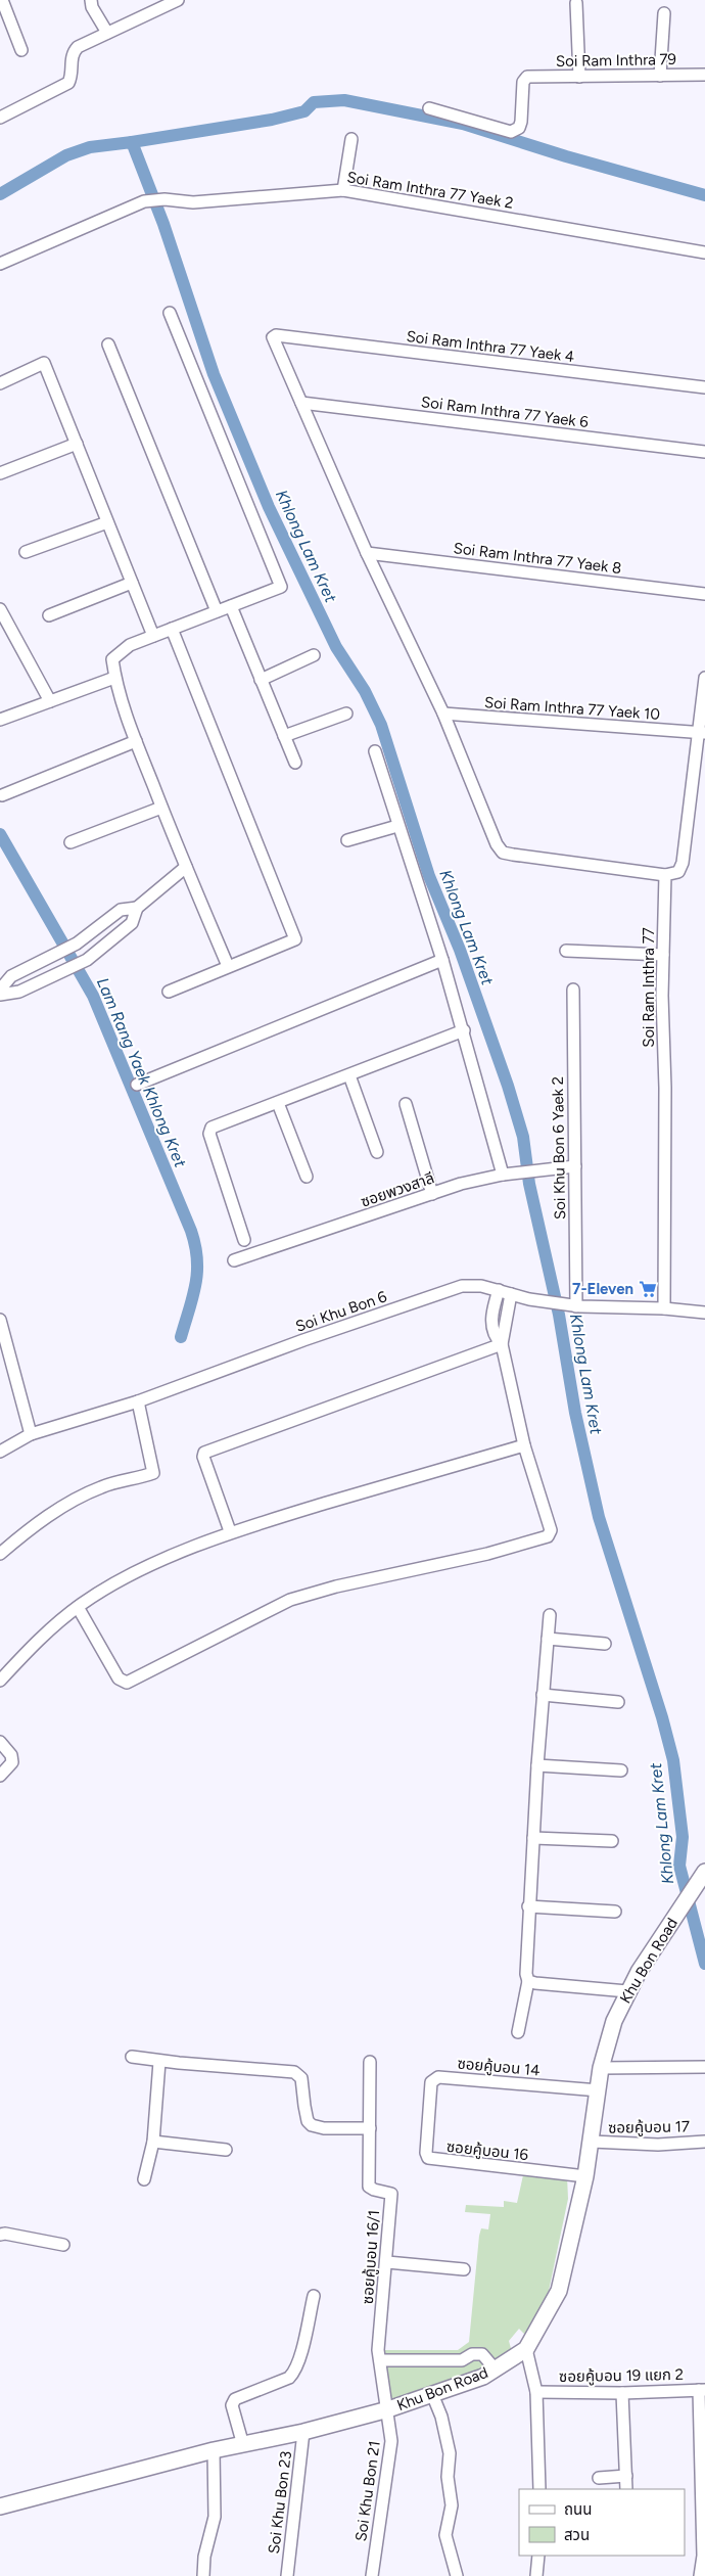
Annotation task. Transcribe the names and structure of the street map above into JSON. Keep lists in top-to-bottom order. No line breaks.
{"streets":{"main road":["Khu Bon Road"],"street":["Soi Ram Inthra 79","Soi Ram Inthra 77 Yaek 2","Soi Ram Inthra 77 Yaek 4","Soi Ram Inthra 77 Yaek 6","Soi Ram Inthra 77 Yaek 8","Soi Ram Inthra 77 Yaek 10","Soi Ram Inthra 77","Soi Khu Bon 6 Yaek 2","ซอยพวงสาลี","Soi Khu Bon 6","ซอยคู้บอน 14","ซอยคู้บอน 17","ซอยคู้บอน 16","ซอยคู้บอน 16/1","ซอยคู้บอน 19 แยก 2","Soi Khu Bon 21","Soi Khu Bon 23"]},"crossings":[["Soi Ram Inthra 77 Yaek 4","Soi Ram Inthra 77 Yaek 6"],["Soi Ram Inthra 77","Soi Khu Bon 6"],["Soi Khu Bon 6 Yaek 2","ซอยพวงสาลี"],["Soi Khu Bon 6 Yaek 2","Soi Khu Bon 6"],["Khu Bon Road","ซอยคู้บอน 14"],["Khu Bon Road","ซอยคู้บอน 17"],["Khu Bon Road","ซอยคู้บอน 16"],["Khu Bon Road","ซอยคู้บอน 16/1"],["Khu Bon Road","Soi Khu Bon 21"],["Khu Bon Road","Soi Khu Bon 23"],["ซอยคู้บอน 14","ซอยคู้บอน 16"],["ซอยคู้บอน 16/1","Soi Khu Bon 21"]],"water":["Khlong Lam Kret","Lam Rang Yaek Khlong Kret"],"places":{"supermarket":["7-Eleven"]},"legend":["ถนน","สวน"]}
